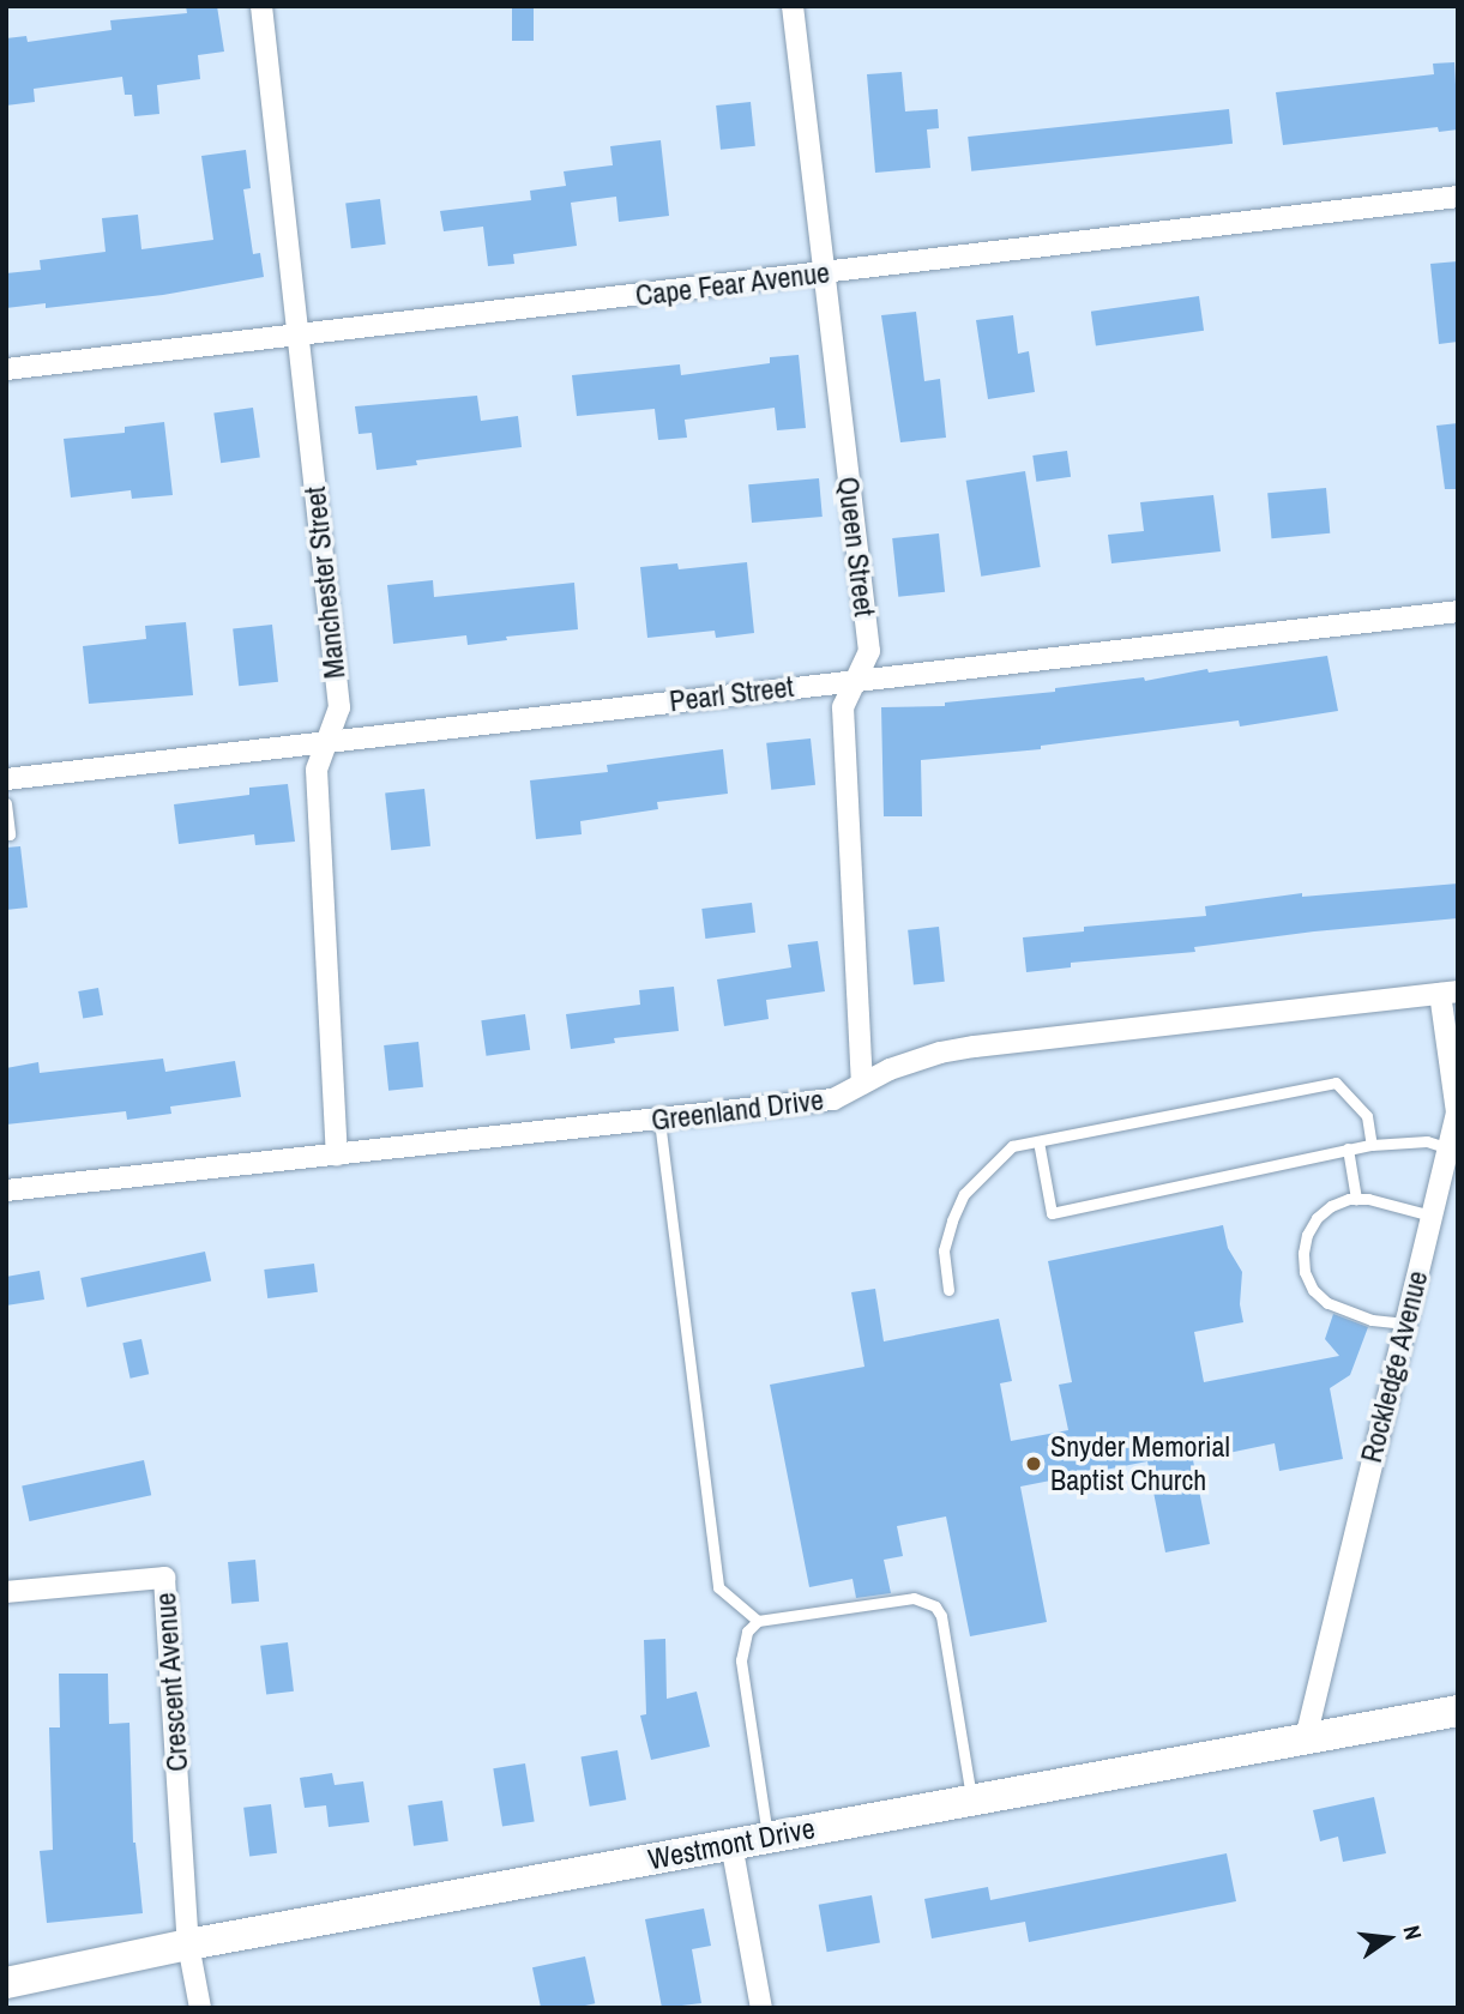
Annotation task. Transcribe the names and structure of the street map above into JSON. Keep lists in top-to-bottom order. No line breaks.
{"streets":{"street":["Cape Fear Avenue","Queen Street","Manchester Street","Pearl Street","Greenland Drive","Rockledge Avenue","Crescent Avenue","Westmont Drive"]},"crossings":[["Cape Fear Avenue","Queen Street"],["Cape Fear Avenue","Manchester Street"],["Queen Street","Pearl Street"],["Queen Street","Greenland Drive"],["Manchester Street","Pearl Street"],["Manchester Street","Greenland Drive"],["Greenland Drive","Rockledge Avenue"],["Rockledge Avenue","Westmont Drive"],["Crescent Avenue","Westmont Drive"]],"places":["Snyder Memorial Baptist Church"],"north":"right"}
